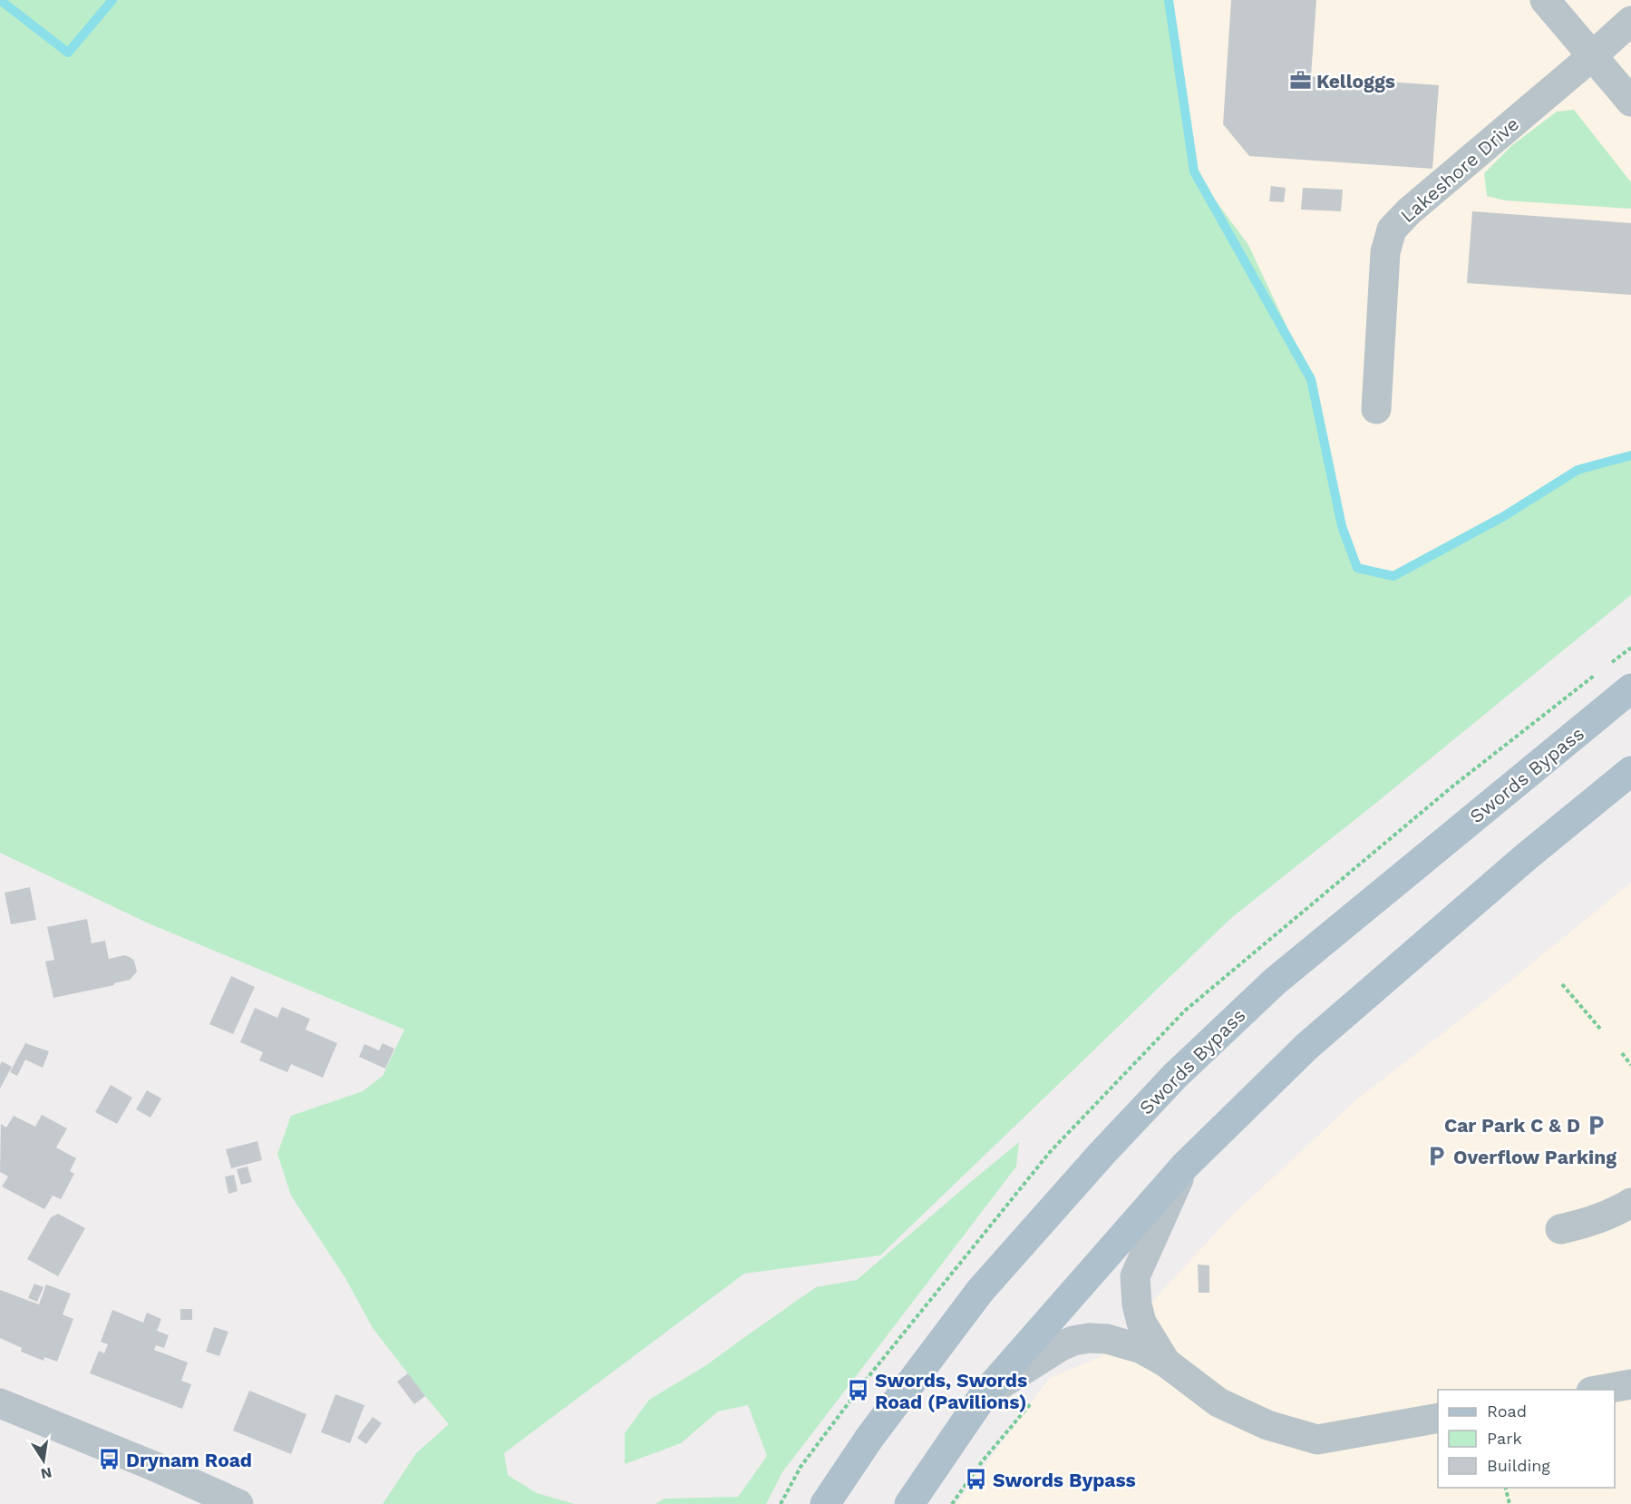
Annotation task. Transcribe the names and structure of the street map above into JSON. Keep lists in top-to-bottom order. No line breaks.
{"streets":{"main road":["Swords Bypass"],"street":["Lakeshore Drive"]},"places":{"office":["Kelloggs"],"parking":["Car Park C & D","Overflow Parking"],"bus stop":["Swords, Swords Road (Pavilions)","Drynam Road","Swords Bypass"]},"legend":["Road","Park","Building"],"north":"bottom"}
